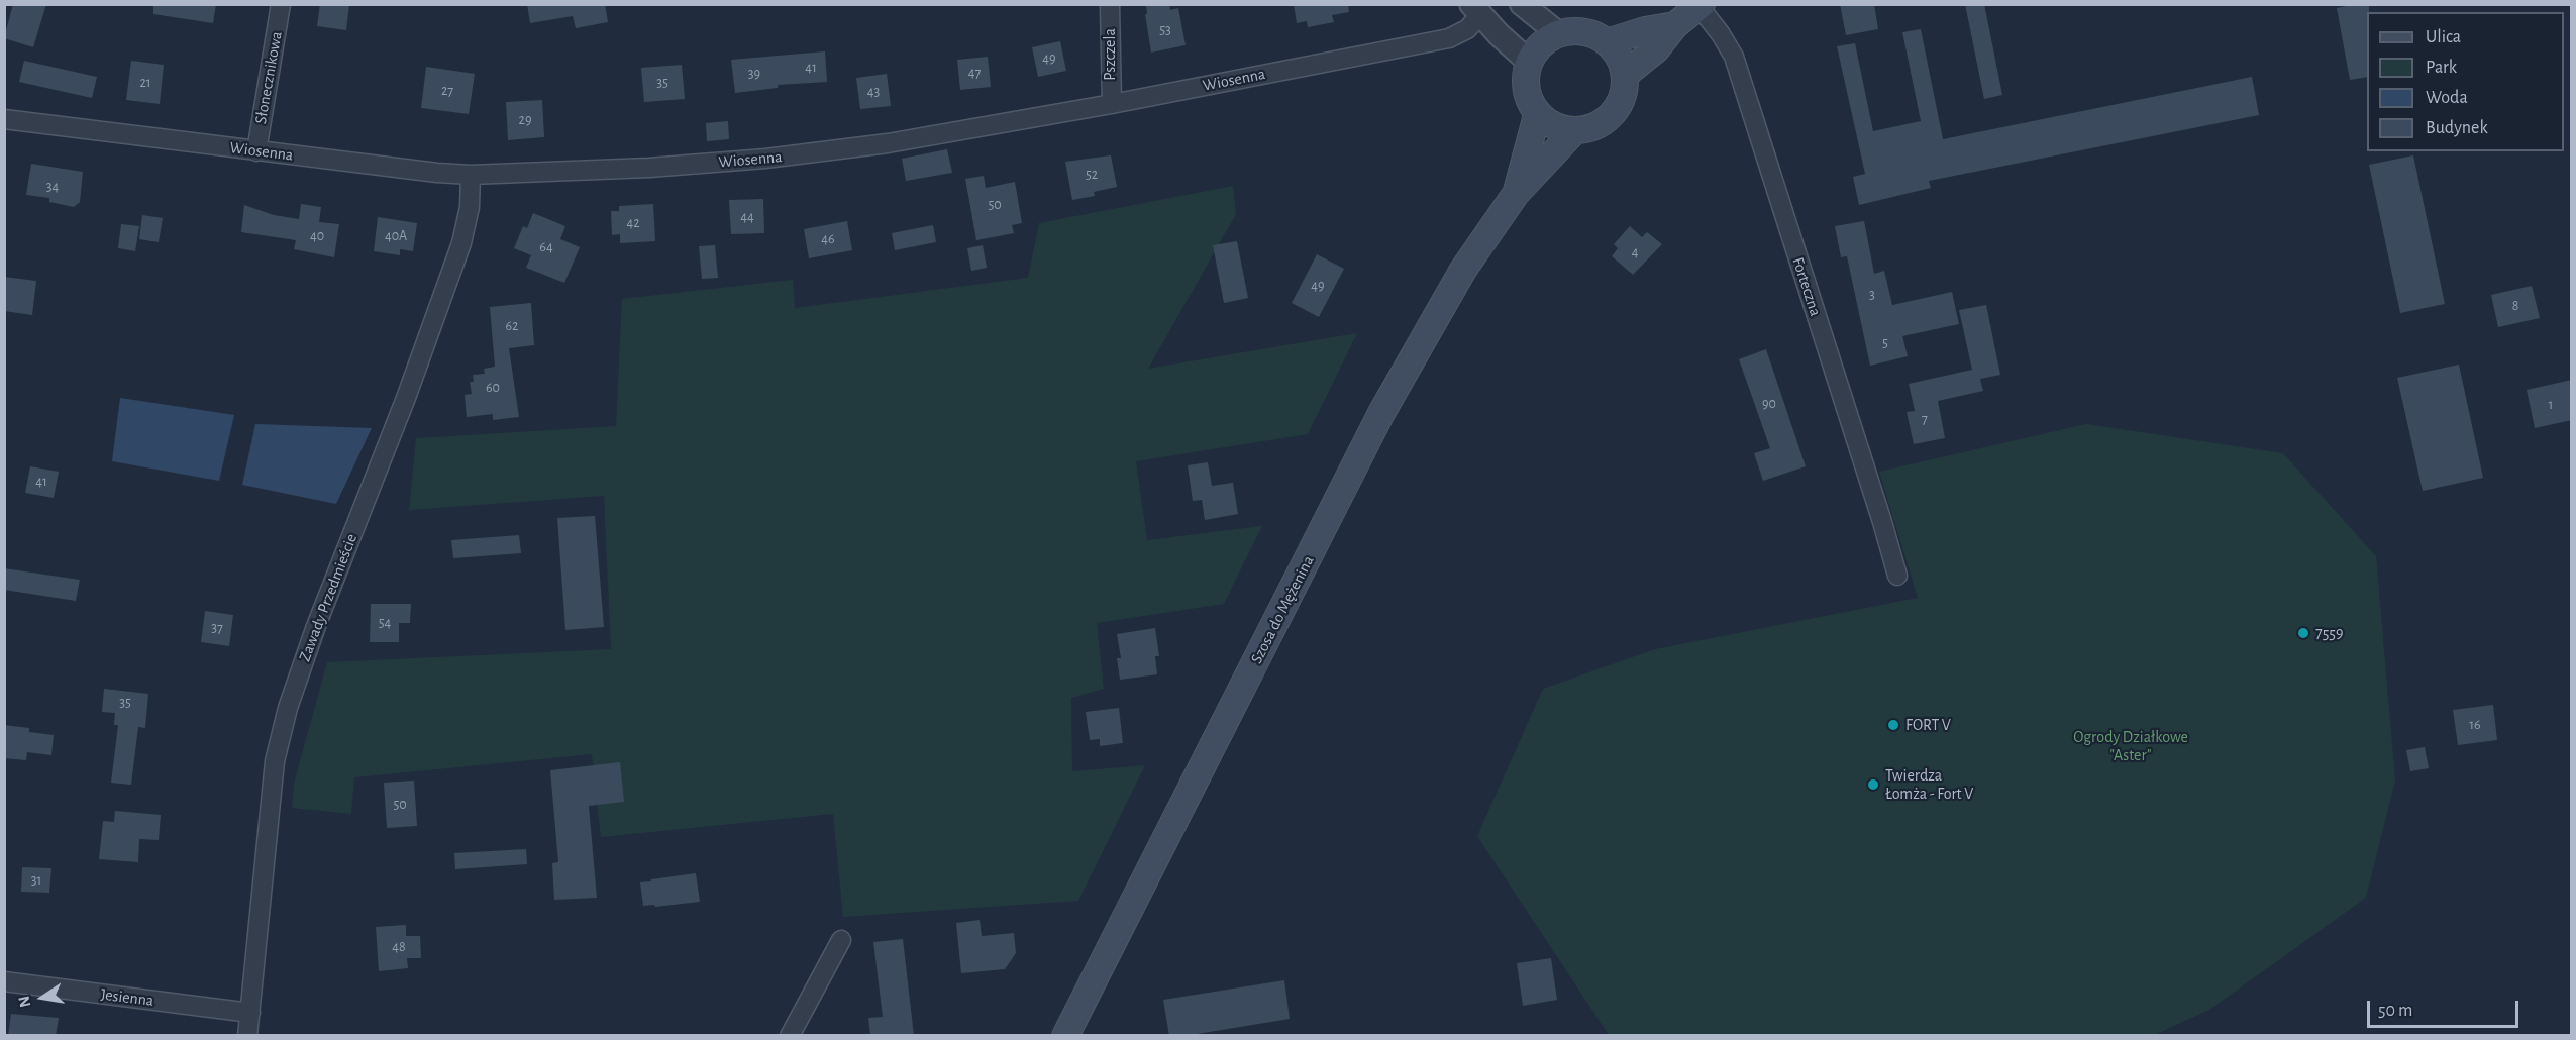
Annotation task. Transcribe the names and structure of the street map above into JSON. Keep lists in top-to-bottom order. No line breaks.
{"streets":{"main road":["Szosa do Mężenina"],"street":["Pszczela","Słonecznikowa","Wiosenna","Forteczna","Zawady Przedmieście","Jesienna"]},"crossings":[["Pszczela","Wiosenna"],["Słonecznikowa","Wiosenna"],["Wiosenna","Zawady Przedmieście"],["Zawady Przedmieście","Jesienna"]],"parks":["Ogrody Działkowe \"Aster\""],"places":["7559","FORT V","Twierdza Łomża - Fort V"],"house_numbers":["53","49","41","47","39","21","35","27","43","29","52","34","50","44","42","40","40A","46","64","4","49","3","8","62","5","60","90","1","7","41","54","37","35","16","50","31","48"],"legend":["Ulica","Park","Woda","Budynek"],"scale_bar":"50 m","north":"left"}
